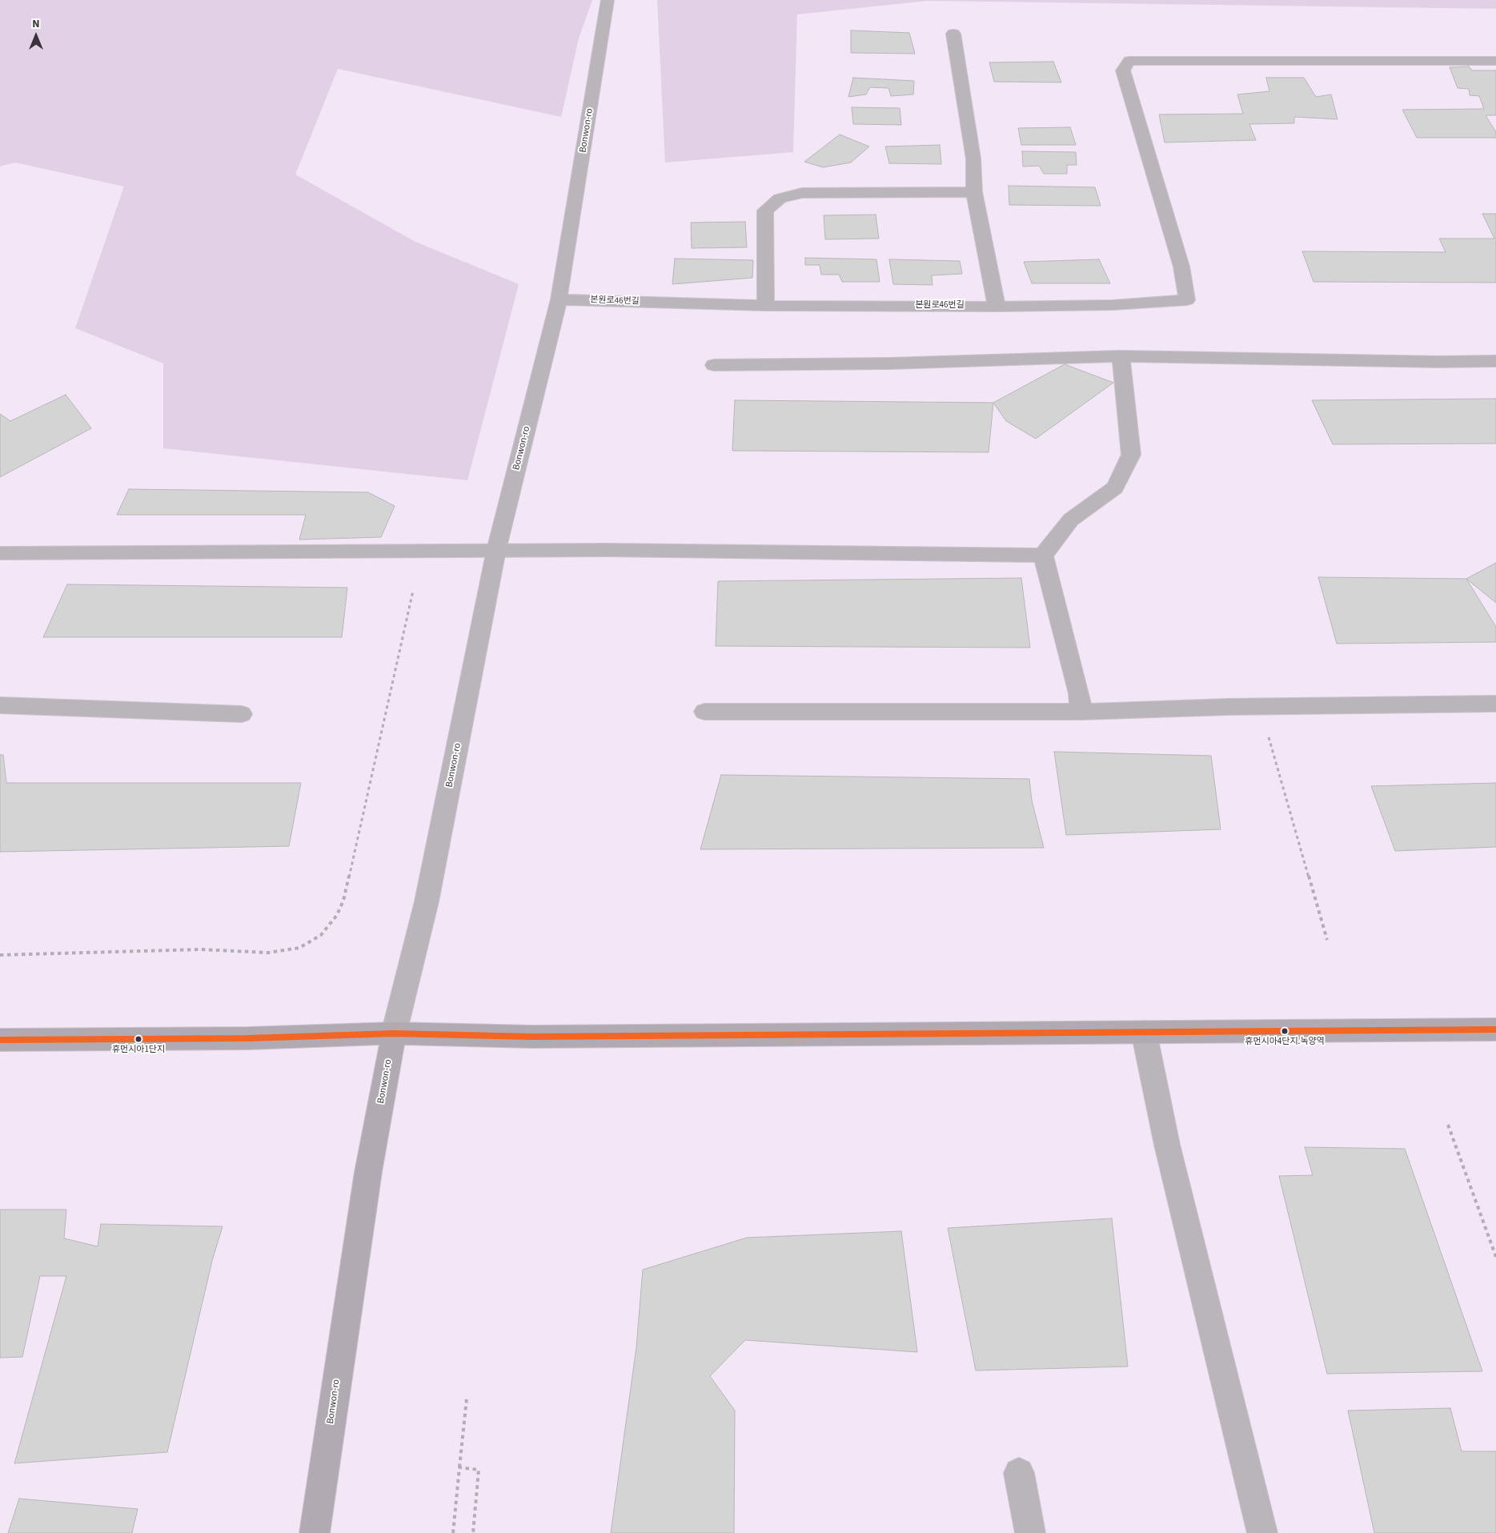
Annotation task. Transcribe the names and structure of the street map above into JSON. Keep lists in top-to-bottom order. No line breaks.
{"streets":{"street":["Bonwon-ro","본원로46번길"]},"crossings":[["Bonwon-ro","본원로46번길"]],"places":["휴먼시아4단지.녹양역","휴먼시아1단지"],"north":"top"}
